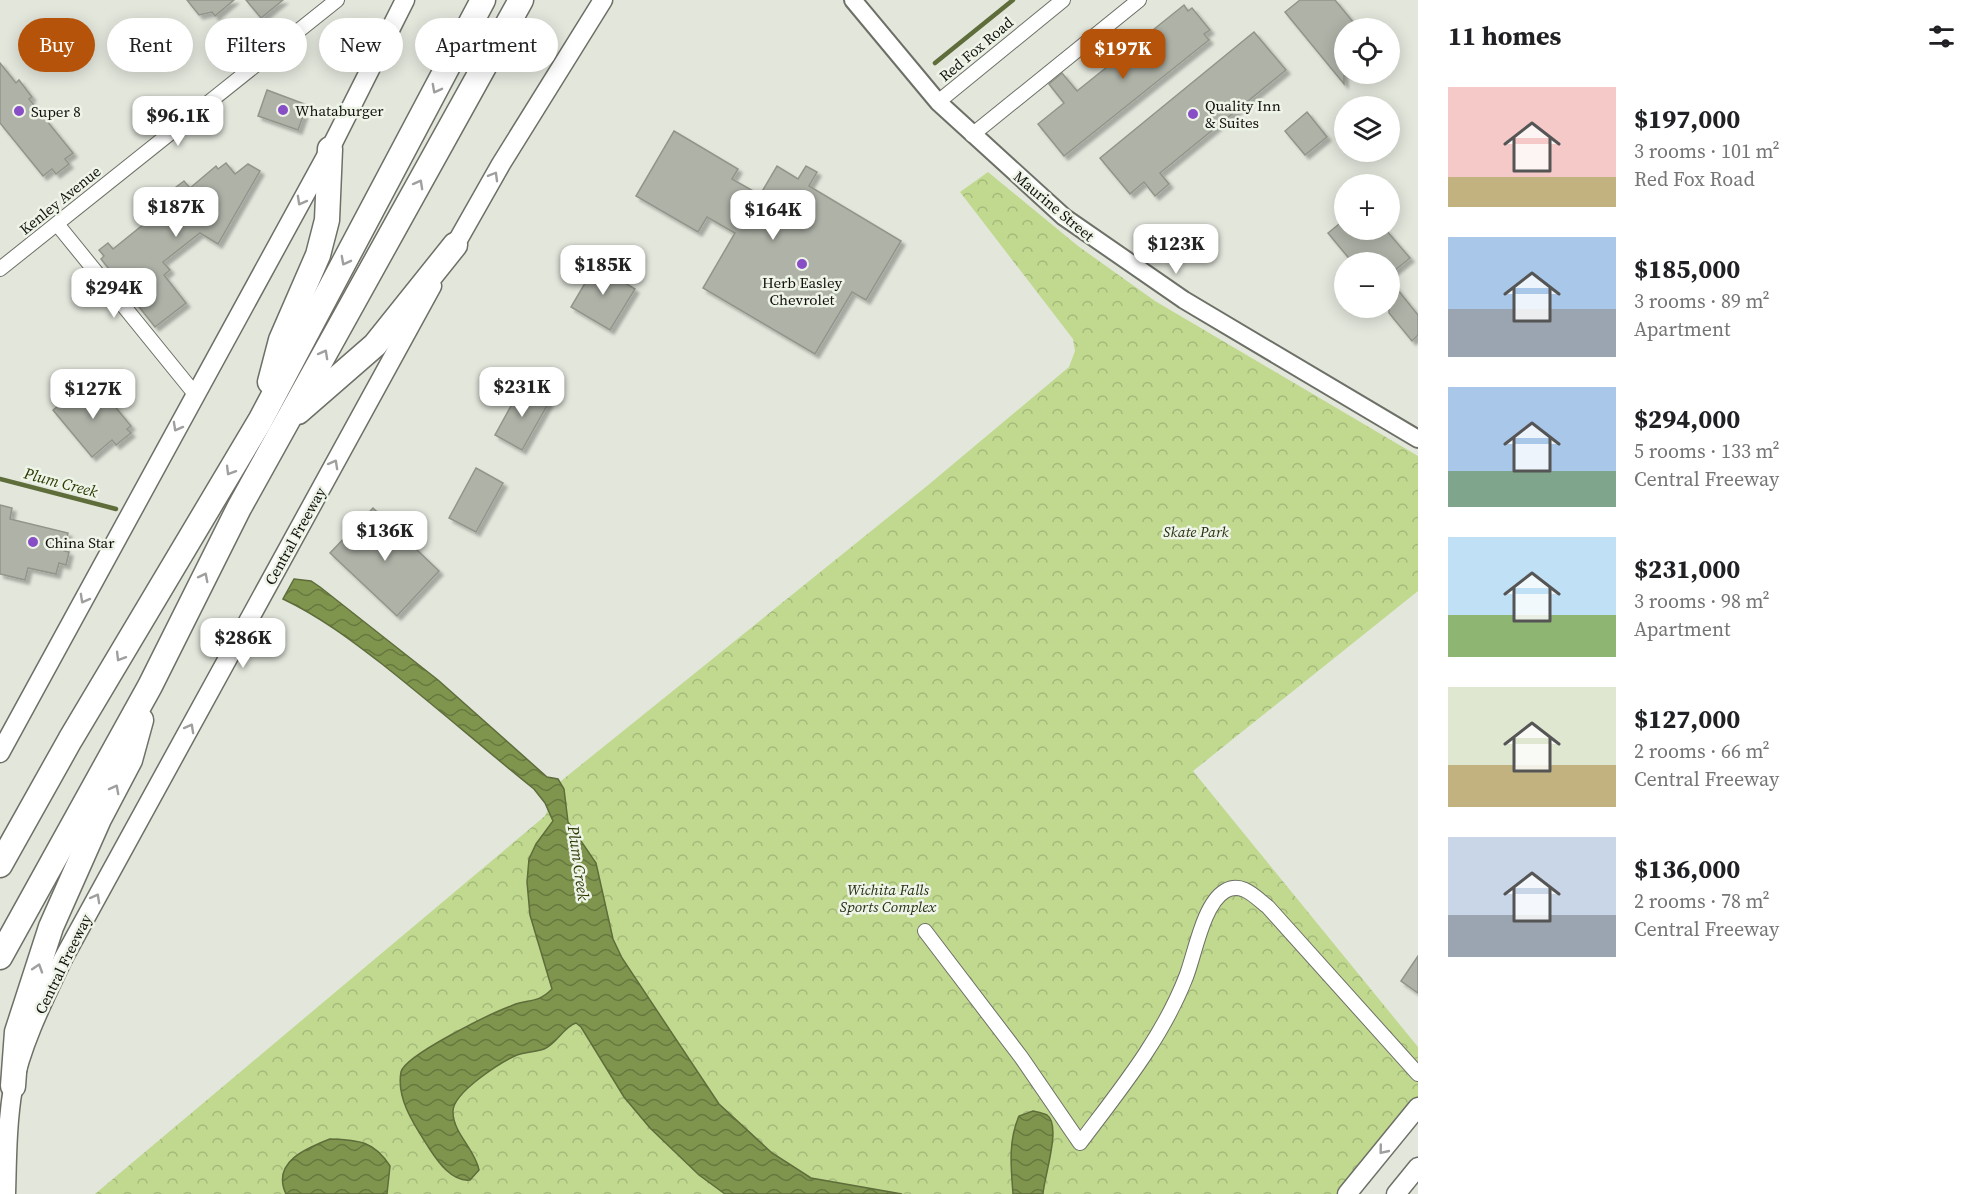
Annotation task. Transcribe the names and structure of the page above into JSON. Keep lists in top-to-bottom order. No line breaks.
{"streets":{"main road":["Central Freeway"],"street":["Red Fox Road","Kenley Avenue","Maurine Street"]},"crossings":[["Red Fox Road","Maurine Street"]],"water":["Plum Creek"],"parks":["Skate Park","Wichita Falls Sports Complex"],"places":["Whataburger","Super 8","Quality Inn & Suites","Herb Easley Chevrolet","China Star"],"page":{"heading":"11 homes","map_buttons":["+","−"],"chip":["Buy","Rent","Filters","New","Apartment"],"price":["$197K","$96.1K","$187K","$164K","$123K","$185K","$294K","$231K","$127K","$136K","$286K"],"list":[{"name":"$197,000","note":"3 rooms · 101 m² · Red Fox Road"},{"name":"$185,000","note":"3 rooms · 89 m² · Apartment"},{"name":"$294,000","note":"5 rooms · 133 m² · Central Freeway"},{"name":"$231,000","note":"3 rooms · 98 m² · Apartment"},{"name":"$127,000","note":"2 rooms · 66 m² · Central Freeway"},{"name":"$136,000","note":"2 rooms · 78 m² · Central Freeway"}]}}
